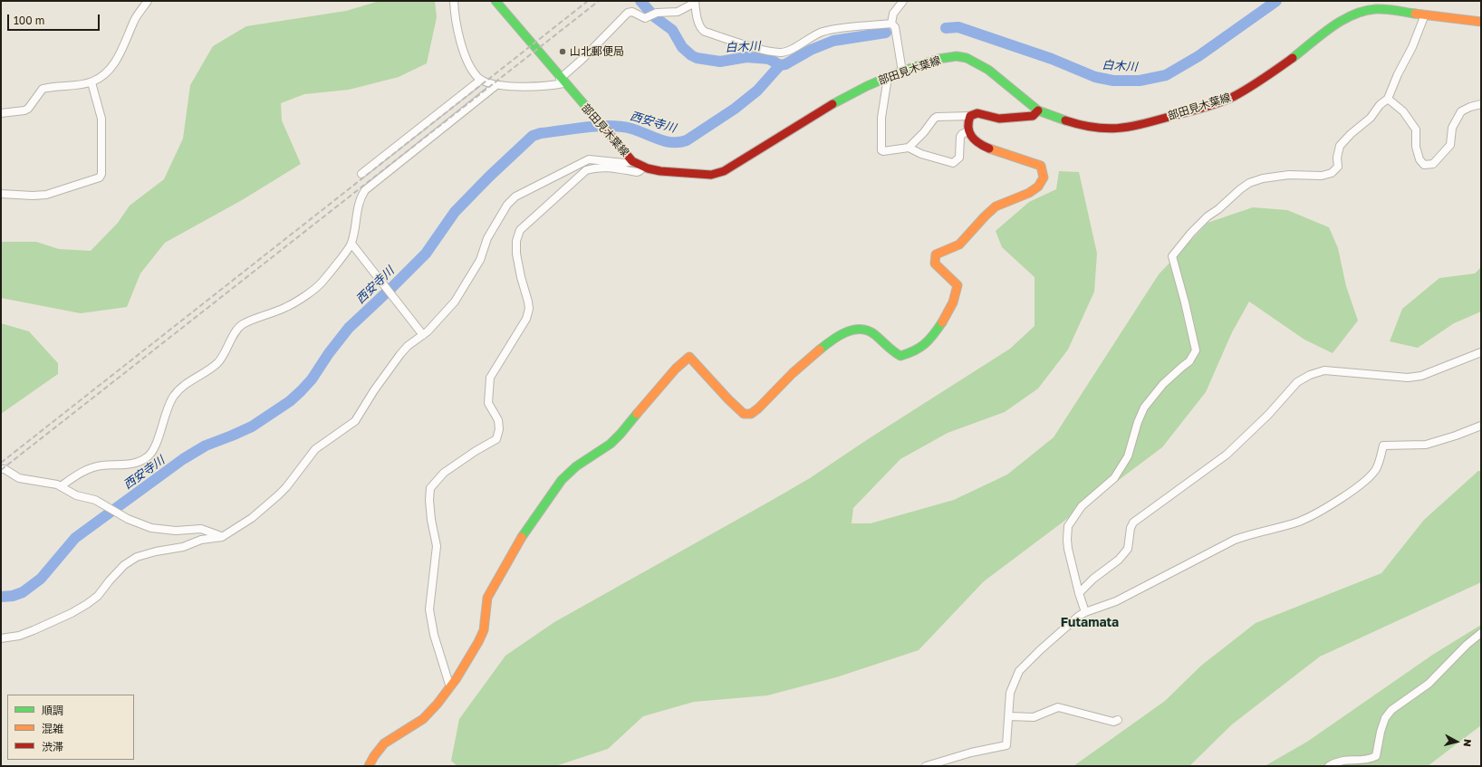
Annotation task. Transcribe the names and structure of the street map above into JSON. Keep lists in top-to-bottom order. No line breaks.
{"streets":{"street":["部田見木葉線"]},"districts":["Futamata"],"water":["白木川","西安寺川"],"places":["山北郵便局"],"legend":["順調","混雑","渋滞"],"scale_bar":"100 m","north":"right"}
